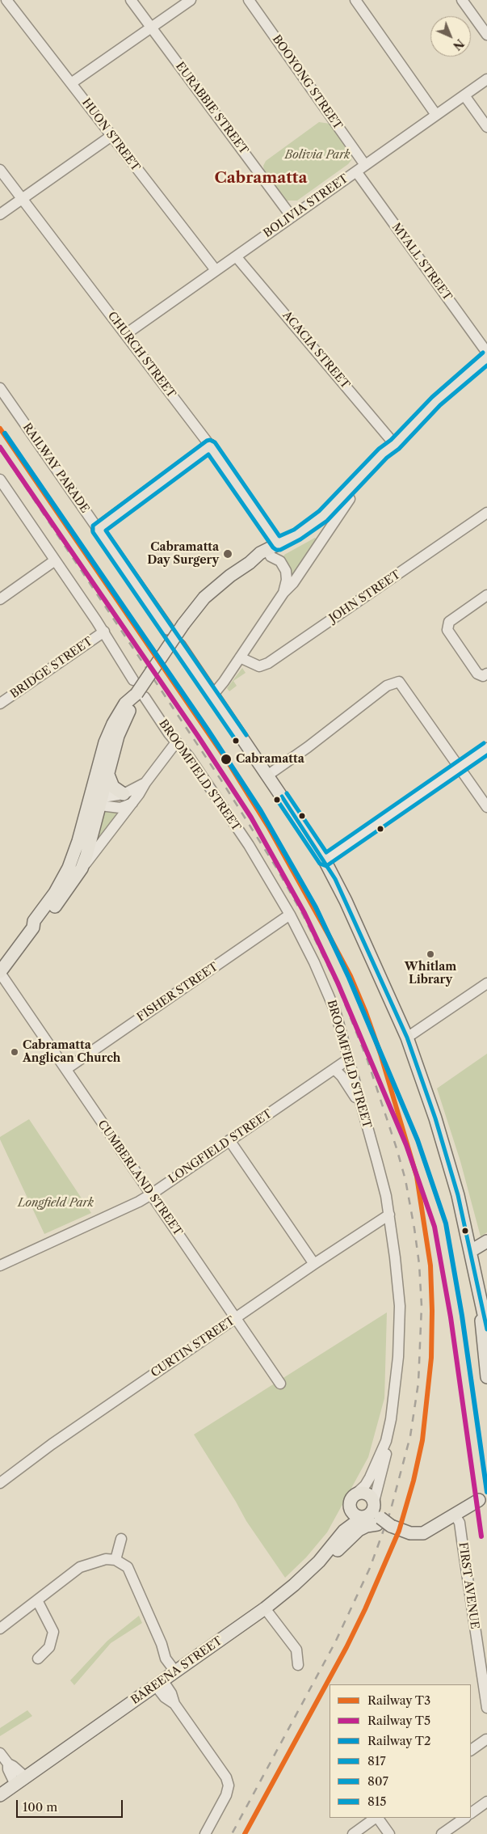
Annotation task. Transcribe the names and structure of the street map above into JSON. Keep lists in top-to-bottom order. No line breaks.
{"streets":{"main road":["CHURCH STREET","RAILWAY PARADE","BAREENA STREET"],"street":["BOOYONG STREET","EURABBIE STREET","HUON STREET","BOLIVIA STREET","MYALL STREET","ACACIA STREET","JOHN STREET","BRIDGE STREET","BROOMFIELD STREET","FISHER STREET","LONGFIELD STREET","CUMBERLAND STREET","CURTIN STREET","FIRST AVENUE"]},"crossings":[["BOOYONG STREET","BOLIVIA STREET"],["EURABBIE STREET","BOLIVIA STREET"],["HUON STREET","BOLIVIA STREET"],["BOLIVIA STREET","MYALL STREET"],["BOLIVIA STREET","ACACIA STREET"],["BOLIVIA STREET","CHURCH STREET"],["BROOMFIELD STREET","FISHER STREET"],["BROOMFIELD STREET","LONGFIELD STREET"],["BROOMFIELD STREET","CURTIN STREET"],["FISHER STREET","CUMBERLAND STREET"],["LONGFIELD STREET","CUMBERLAND STREET"],["CUMBERLAND STREET","CURTIN STREET"]],"districts":["Cabramatta"],"parks":["Bolivia Park","Longfield Park"],"places":["Cabramatta Day Surgery","Cabramatta","Whitlam Library","Cabramatta Anglican Church"],"lines":["transit line 815","transit line 807","rail line T3","rail line T2","rail line T5","transit line 817"],"legend":["Railway T3","Railway T5","Railway T2","817","807","815"],"scale_bar":"100 m","north":"bottom right"}
